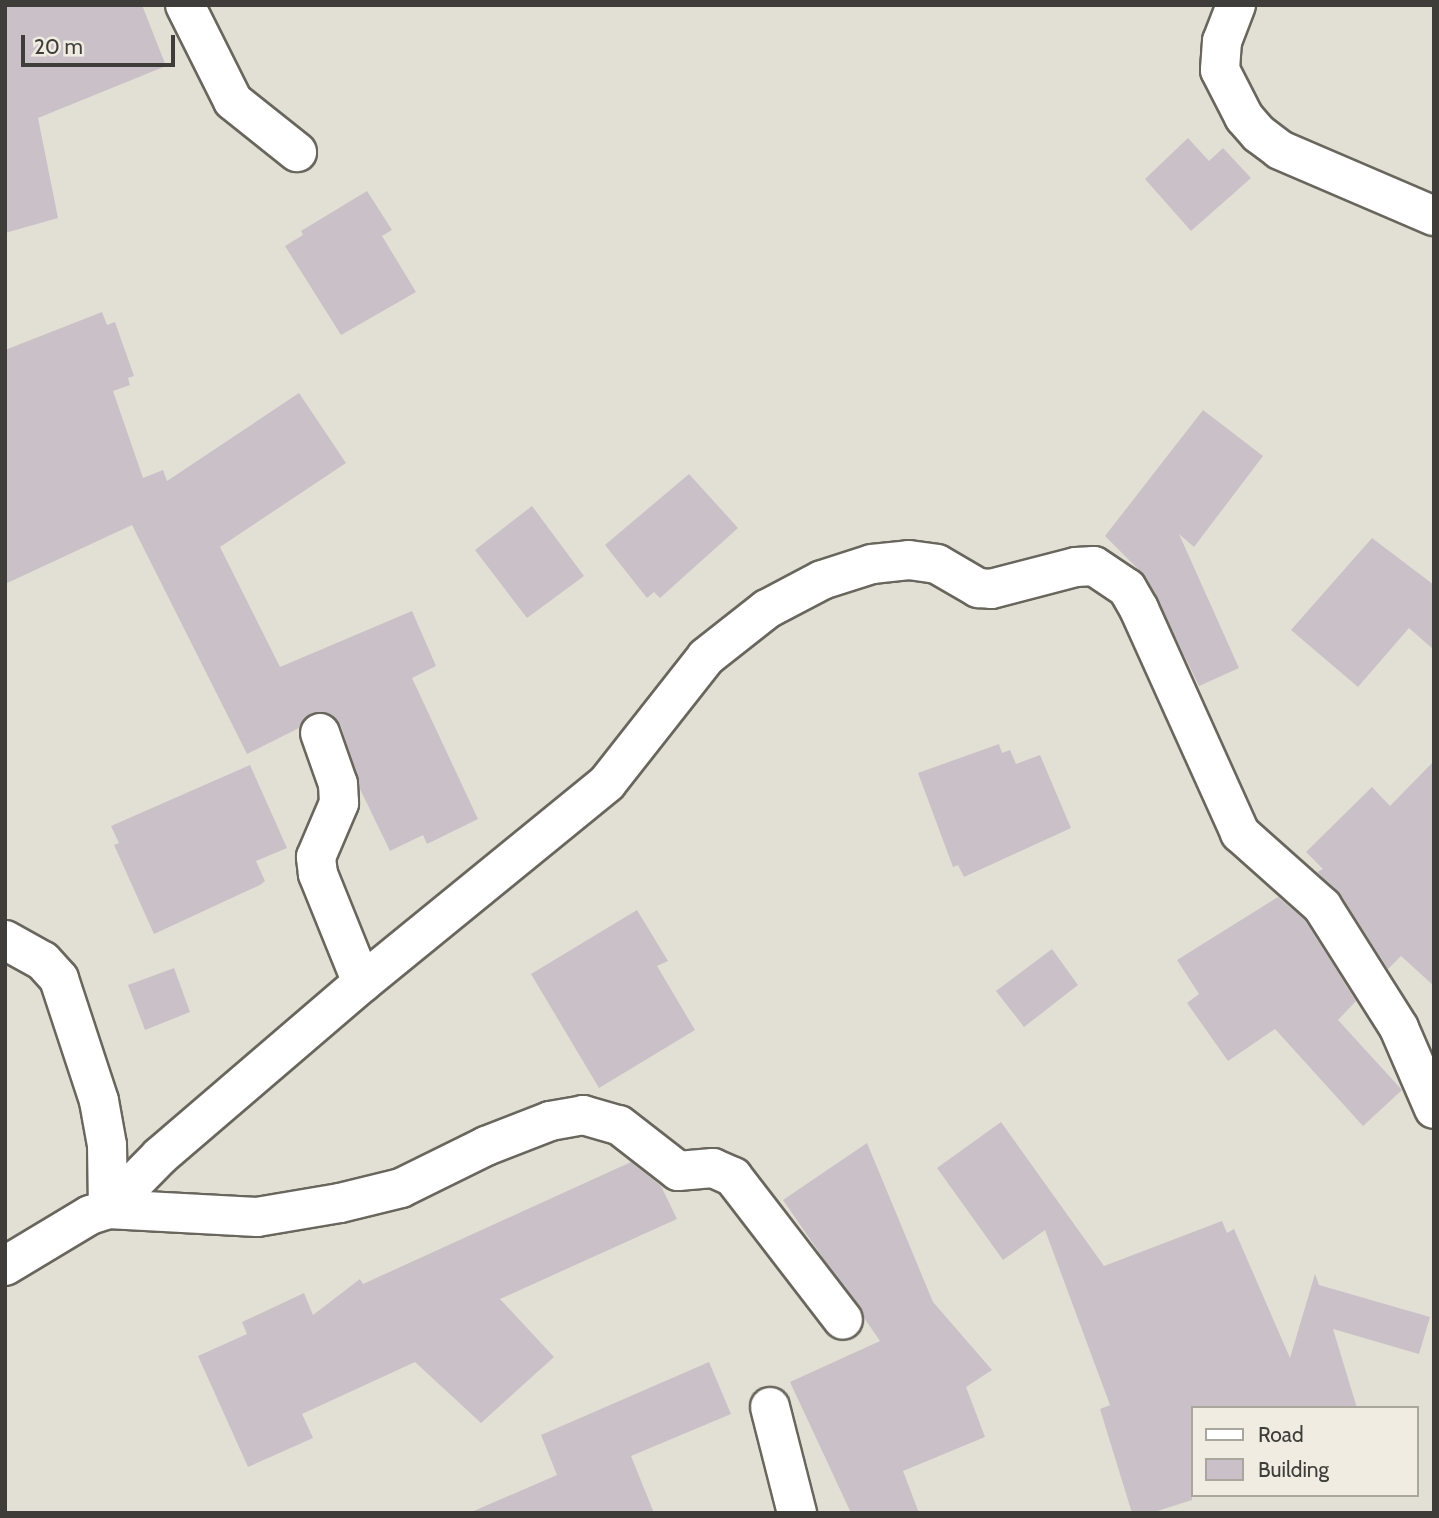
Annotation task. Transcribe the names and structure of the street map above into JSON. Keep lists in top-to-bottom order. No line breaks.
{"legend":["Road","Building"],"scale_bar":"20 m"}
